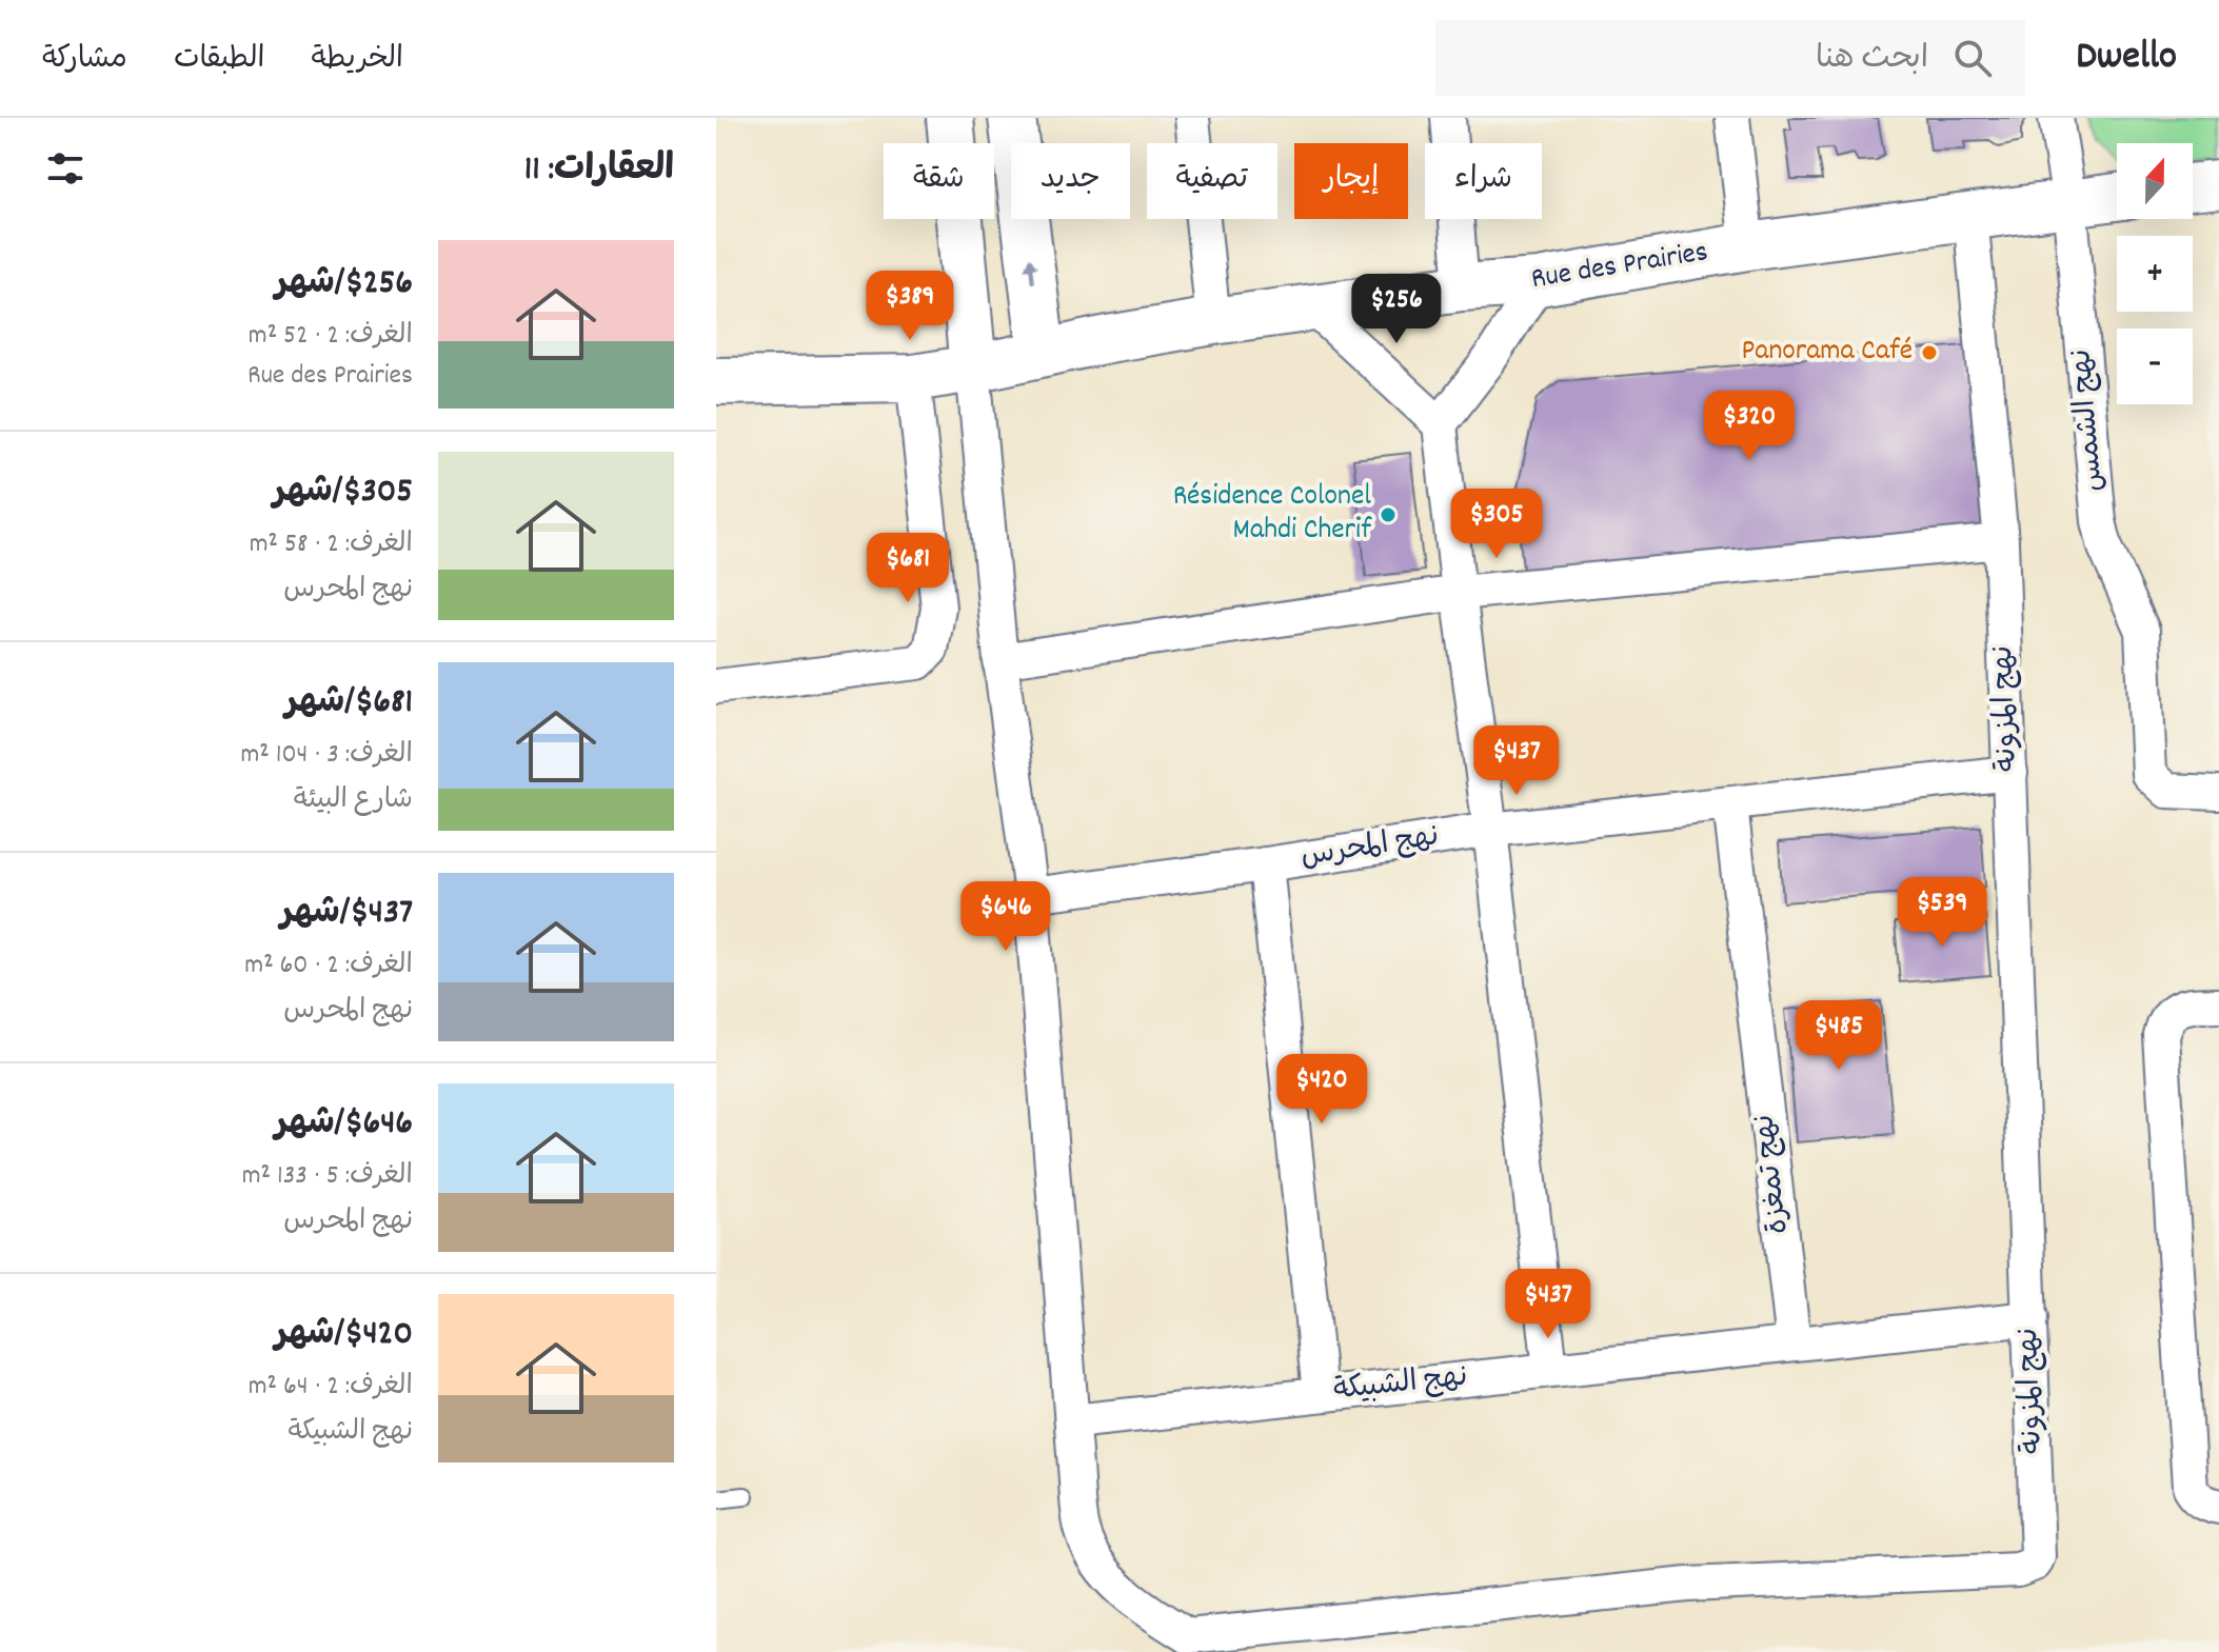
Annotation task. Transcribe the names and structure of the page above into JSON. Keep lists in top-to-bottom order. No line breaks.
{"streets":{"street":["Rue des Prairies","نهج الشمس","نهج المزونة","نهج المحرس","نهج تمغزة","نهج الشبيكة"]},"crossings":[["Rue des Prairies","نهج الشمس"],["Rue des Prairies","نهج المزونة"],["نهج المزونة","نهج المحرس"],["نهج المزونة","نهج الشبيكة"],["نهج المحرس","نهج تمغزة"],["نهج تمغزة","نهج الشبيكة"]],"places":["Panorama Café","Résidence Colonel Mahdi Cherif"],"north":"top","page":{"header":"Dwello","search":"ابحث هنا","nav":["الخريطة","الطبقات","مشاركة"],"heading":"العقارات: 11","map_buttons":["+","−"],"chip":["شراء","إيجار","تصفية","جديد","شقة"],"list":[{"name":"$256/شهر","note":"الغرف: 2 · 52 m² · Rue des Prairies"},{"name":"$305/شهر","note":"الغرف: 2 · 58 m² · نهج المحرس"},{"name":"$681/شهر","note":"الغرف: 3 · 104 m² · شارع البيئة"},{"name":"$437/شهر","note":"الغرف: 2 · 60 m² · نهج المحرس"},{"name":"$646/شهر","note":"الغرف: 5 · 133 m² · نهج المحرس"},{"name":"$420/شهر","note":"الغرف: 2 · 64 m² · نهج الشبيكة"}],"price":["$389","$256","$320","$305","$681","$437","$539","$646","$485","$420","$437"]}}
